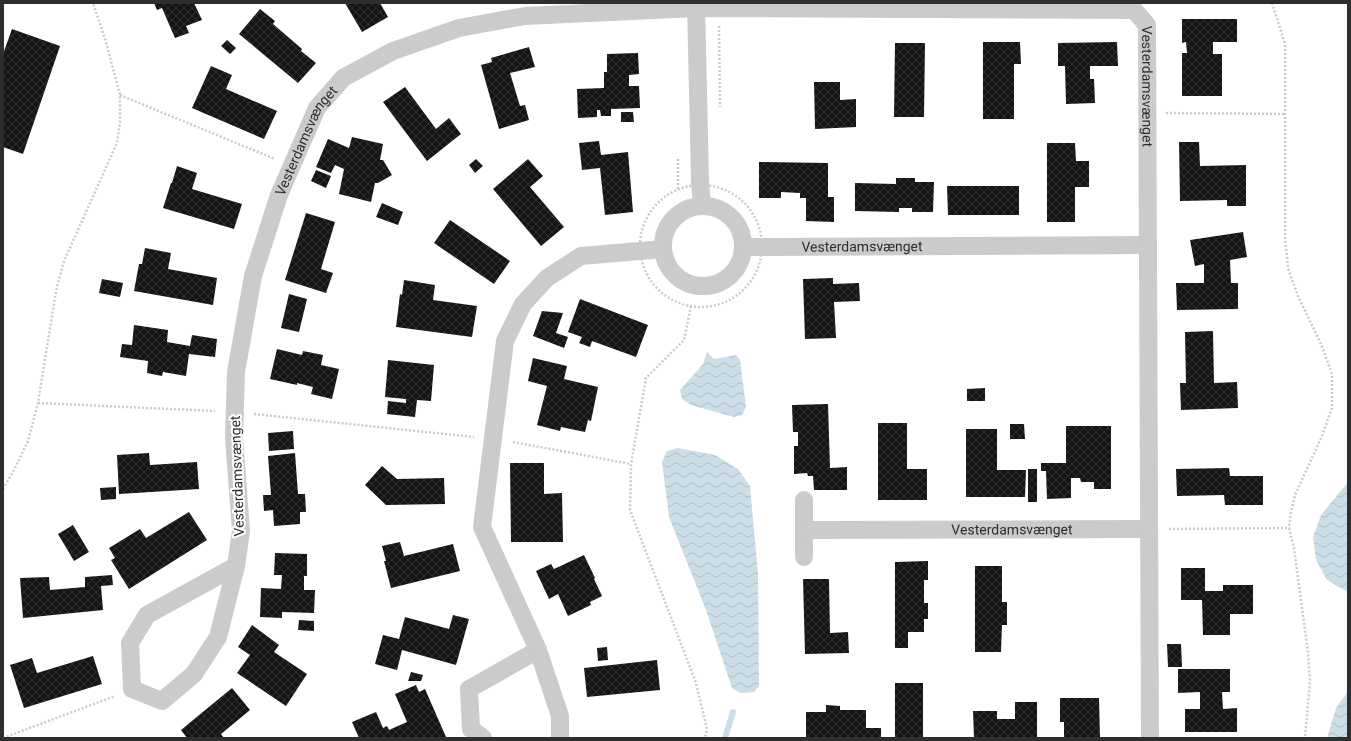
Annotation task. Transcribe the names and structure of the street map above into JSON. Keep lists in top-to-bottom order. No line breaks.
{"streets":{"street":["Vesterdamsvænget"]}}
